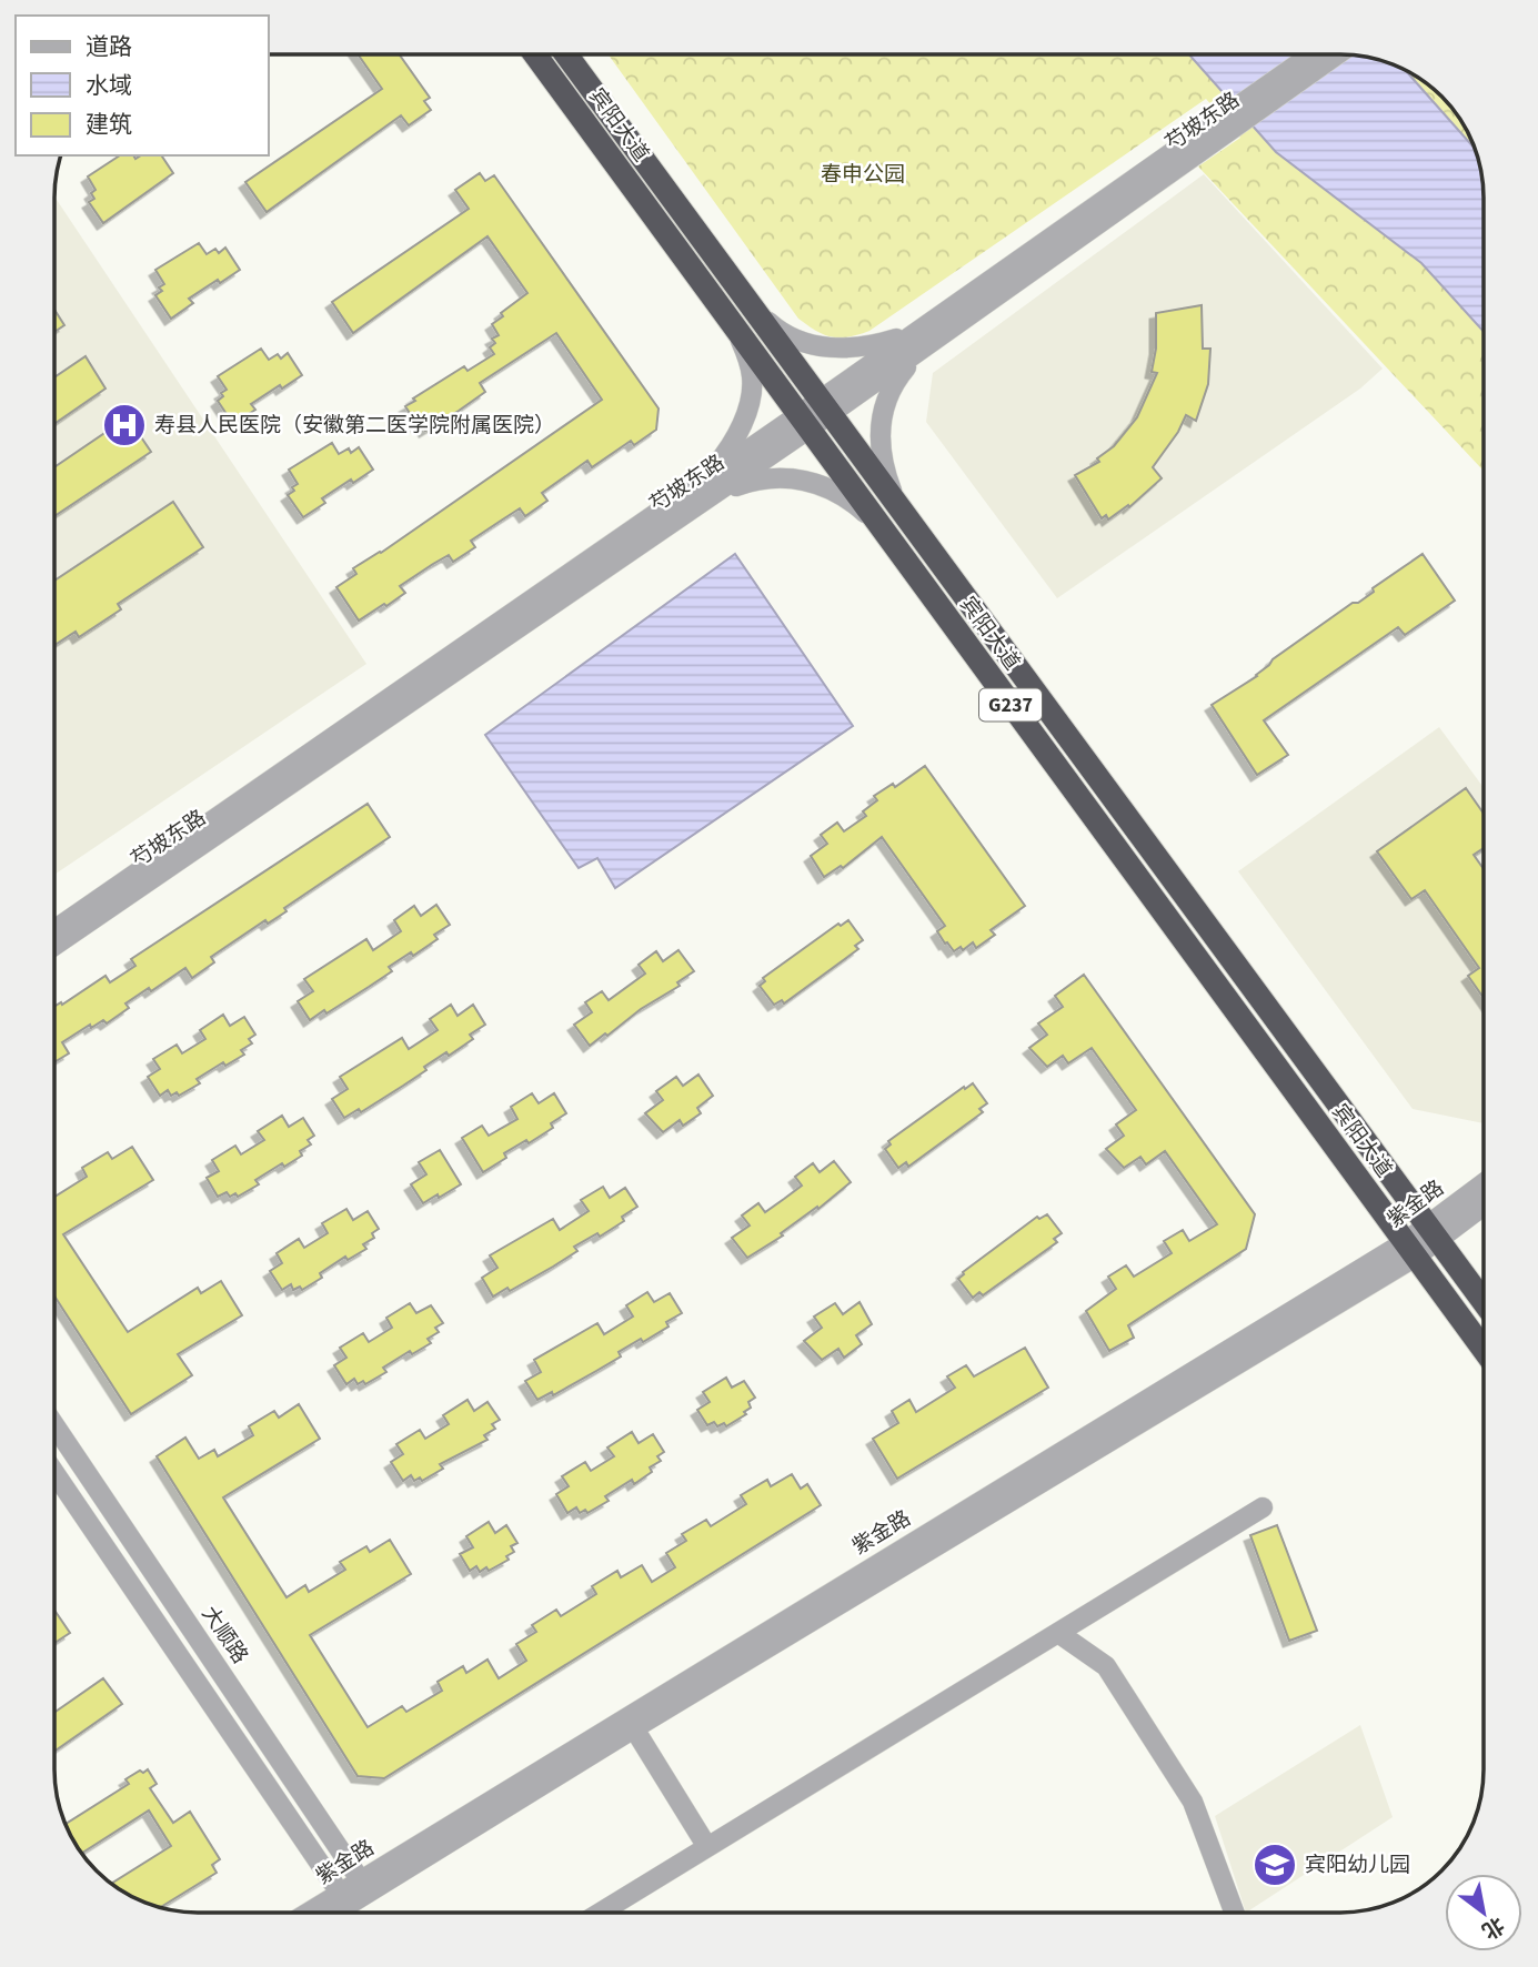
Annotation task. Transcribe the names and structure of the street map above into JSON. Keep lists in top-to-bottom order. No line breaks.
{"streets":{"highway":["宾阳大道","G237"],"street":["芍坡东路","紫金路","大顺路"]},"crossings":[["芍坡东路","宾阳大道"],["宾阳大道","紫金路"],["紫金路","大顺路"]],"parks":["春申公园"],"places":{"hospital":["寿县人民医院（安徽第二医学院附属医院）"],"school or university":["宾阳幼儿园"]},"legend":["道路","水域","建筑"],"north":"bottom right"}
